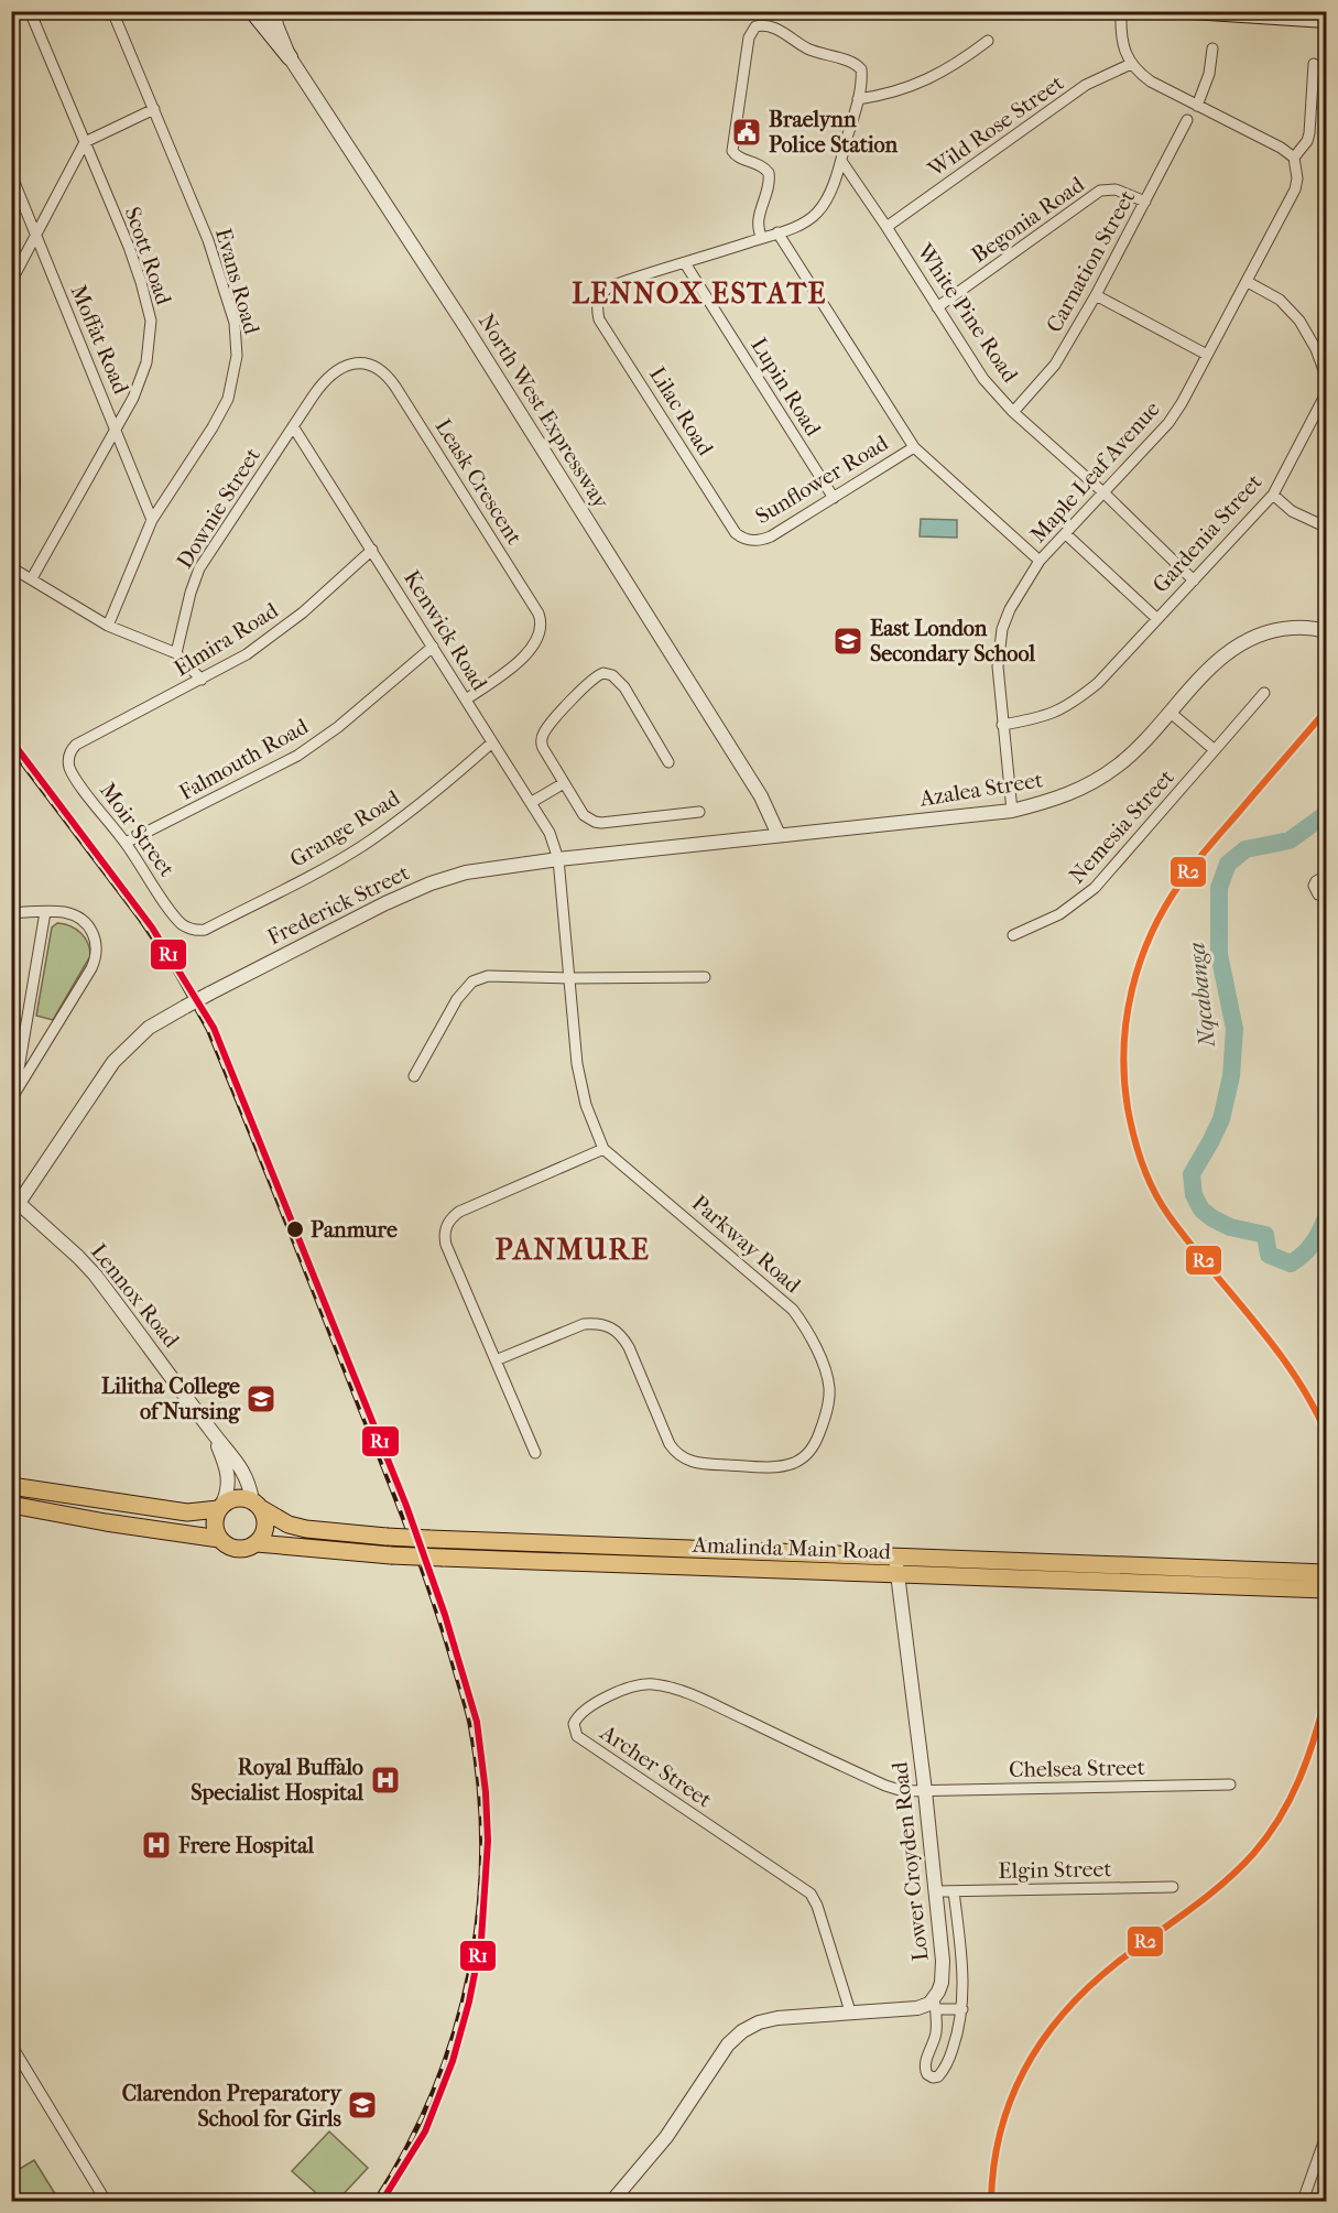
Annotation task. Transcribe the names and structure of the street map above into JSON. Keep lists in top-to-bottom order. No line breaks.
{"streets":{"main road":["Amalinda Main Road"],"street":["Wild Rose Street","Begonia Road","Scott Road","Carnation Street","Evans Road","White Pine Road","Moffat Road","Lupin Road","North West Expressway","Lilac Road","Maple Leaf Avenue","Sunflower Road","Leask Crescent","Downie Street","Gardenia Street","Kenwick Road","Elmira Road","Falmouth Road","Azalea Street","Nemesia Street","Grange Road","Moir Street","Frederick Street","Parkway Road","Lennox Road","Archer Street","Chelsea Street","Lower Croyden Road","Elgin Street"]},"crossings":[["Wild Rose Street","White Pine Road"],["Begonia Road","Carnation Street"],["Begonia Road","White Pine Road"],["Scott Road","Moffat Road"],["Carnation Street","White Pine Road"],["Evans Road","Moffat Road"],["White Pine Road","Maple Leaf Avenue"],["White Pine Road","Gardenia Street"],["Lupin Road","Lilac Road"],["Lupin Road","Sunflower Road"],["North West Expressway","Azalea Street"],["North West Expressway","Frederick Street"],["Lilac Road","Sunflower Road"],["Maple Leaf Avenue","Gardenia Street"],["Maple Leaf Avenue","Azalea Street"],["Leask Crescent","Downie Street"],["Leask Crescent","Kenwick Road"],["Downie Street","Kenwick Road"],["Kenwick Road","Elmira Road"],["Kenwick Road","Falmouth Road"],["Kenwick Road","Grange Road"],["Kenwick Road","Frederick Street"],["Kenwick Road","Parkway Road"],["Elmira Road","Moir Street"],["Falmouth Road","Moir Street"],["Azalea Street","Frederick Street"],["Grange Road","Moir Street"],["Frederick Street","Parkway Road"],["Frederick Street","Lennox Road"],["Lennox Road","Amalinda Main Road"],["Amalinda Main Road","Lower Croyden Road"],["Archer Street","Chelsea Street"],["Archer Street","Lower Croyden Road"],["Chelsea Street","Lower Croyden Road"],["Lower Croyden Road","Elgin Street"]],"districts":["LENNOX ESTATE","PANMURE"],"water":["Nqcabanga"],"places":{"public building":["Braelynn Police Station"],"school or university":["East London Secondary School","Lilitha College of Nursing","Clarendon Preparatory School for Girls"],"other":["Panmure"],"hospital":["Royal Buffalo Specialist Hospital","Frere Hospital"]},"lines":["transit line R2","transit line R1"]}
